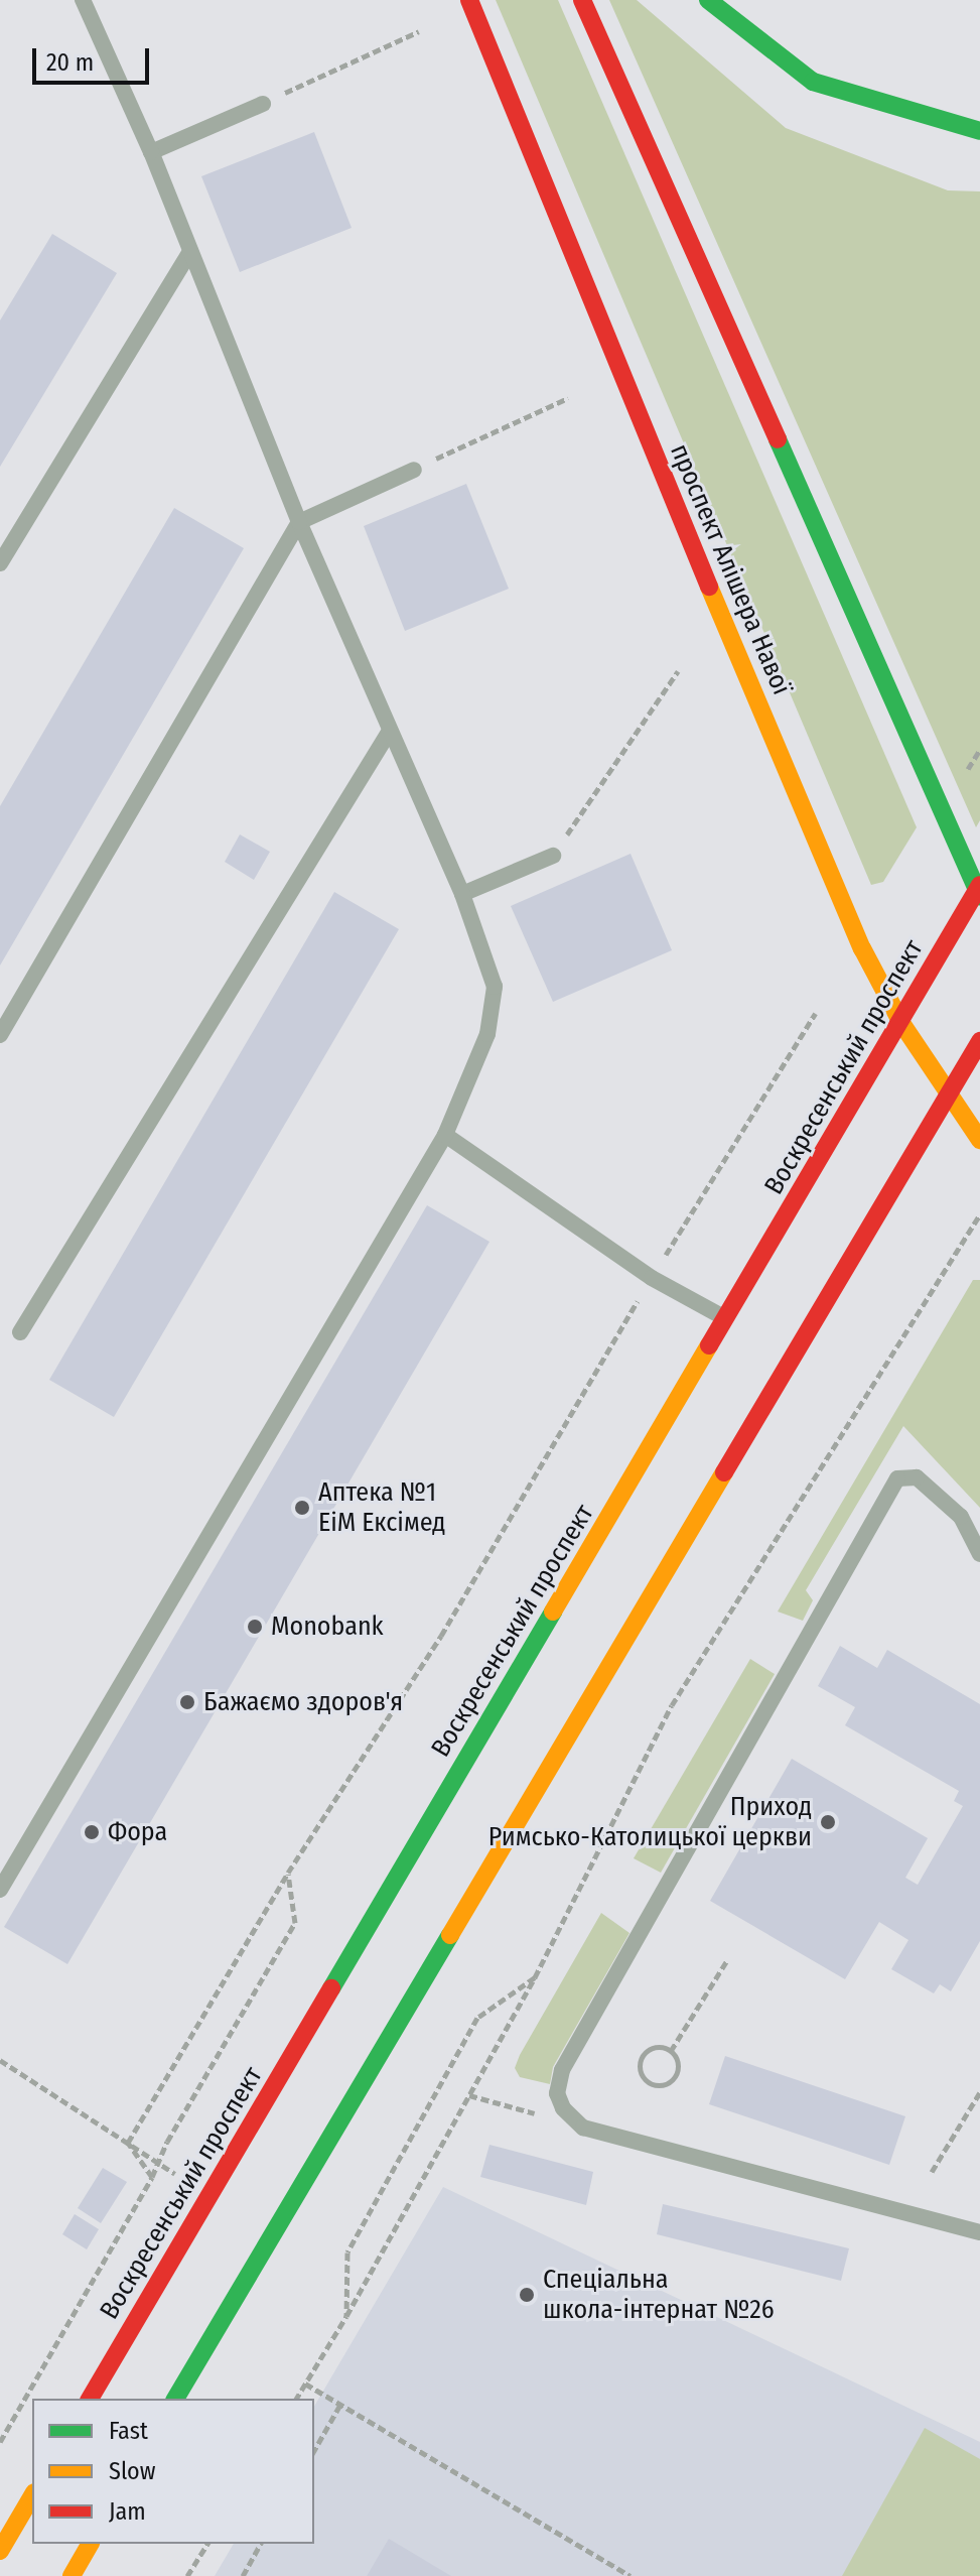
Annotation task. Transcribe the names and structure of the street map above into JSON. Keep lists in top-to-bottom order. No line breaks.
{"streets":{"main road":["проспект Алішера Навої","Воскресенський проспект"]},"crossings":[["проспект Алішера Навої","Воскресенський проспект"]],"places":["Аптека №1 EiM Ексімед","Monobank","Бажаємо здоров'я","Приход Римсько-Католицької церкви","Фора","Спеціальна школа-інтернат №26"],"legend":["Fast","Slow","Jam"],"scale_bar":"20 m"}
